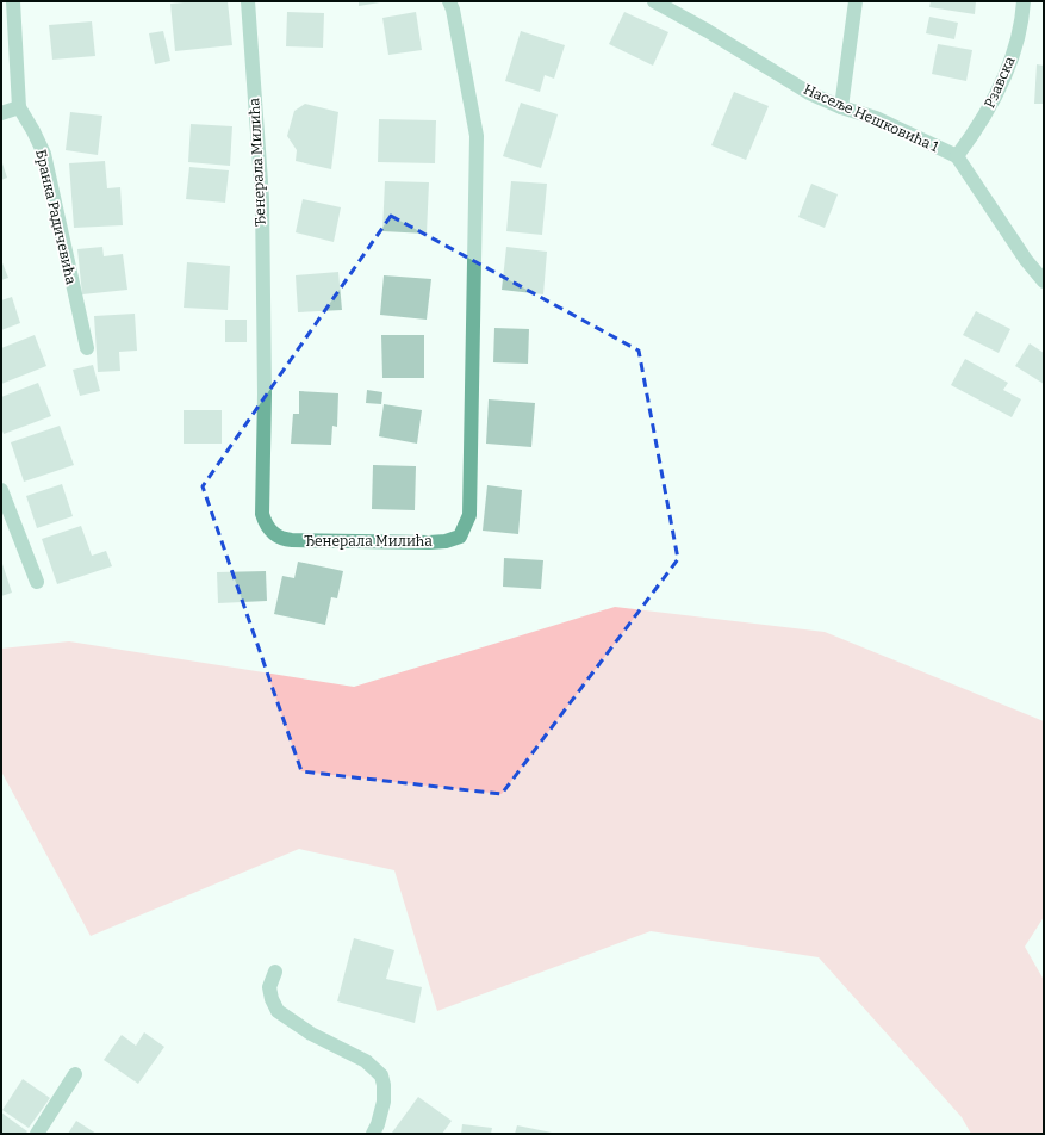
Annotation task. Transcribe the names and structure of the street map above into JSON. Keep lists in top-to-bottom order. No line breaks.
{"streets":{"street":["Рзавска","Насеље Нешковића 1","Ђенерала Милића","Бранка Радичевића"]},"crossings":[["Рзавска","Насеље Нешковића 1"]]}
